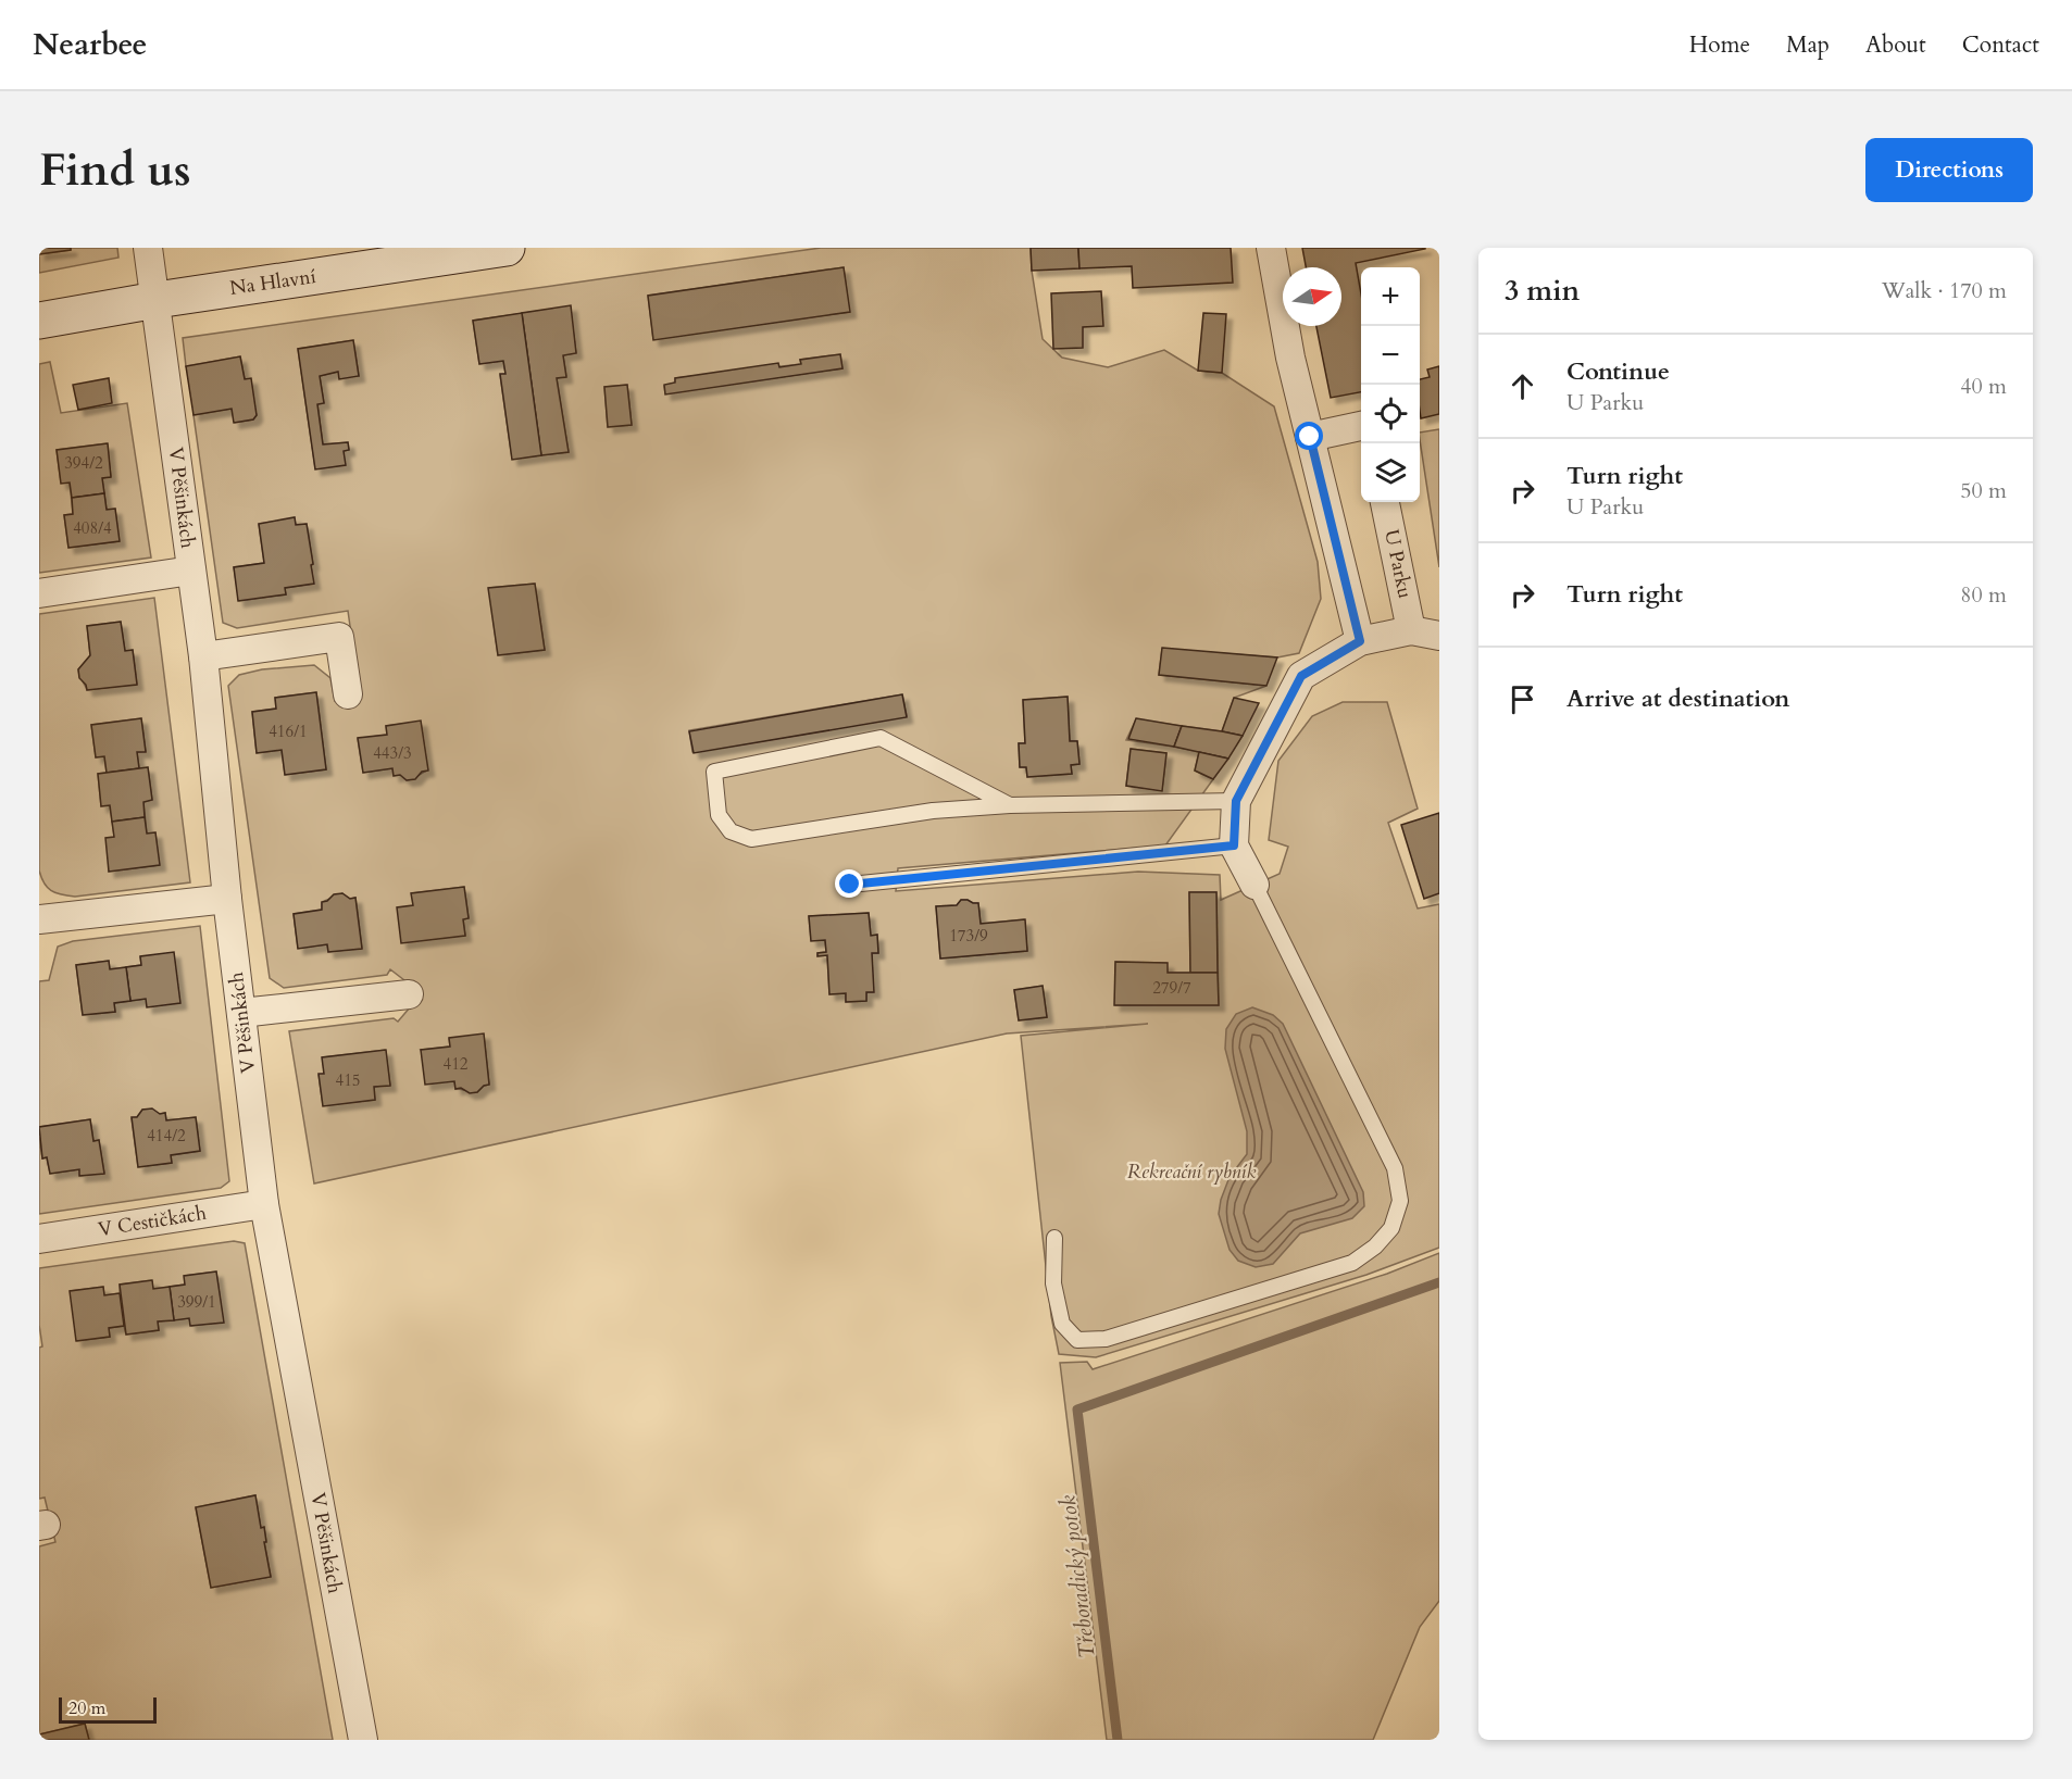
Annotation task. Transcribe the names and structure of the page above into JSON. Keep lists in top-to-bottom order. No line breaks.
{"streets":{"main road":["Na Hlavní"],"street":["V Pěšinkách","U Parku","V Cestičkách"]},"crossings":[["Na Hlavní","V Pěšinkách"],["V Pěšinkách","V Cestičkách"]],"water":["Třeboradický potok"],"parks":["Rekreační rybník"],"house_numbers":["394/2","408/4","416/1","443/3","173/9","279/7","412","415","414/2","399/1"],"scale_bar":"20 m","north":"right","page":{"header":"Nearbee","nav":["Home","Map","About","Contact"],"buttons":"Directions","title":"Find us","heading":["3 min","Walk · 170 m"],"map_buttons":["+","−"],"list":[["Continue","U Parku","40 m"],["Turn right","U Parku","50 m"],["Turn right","80 m"],"Arrive at destination"],"scale":"20 m"}}
